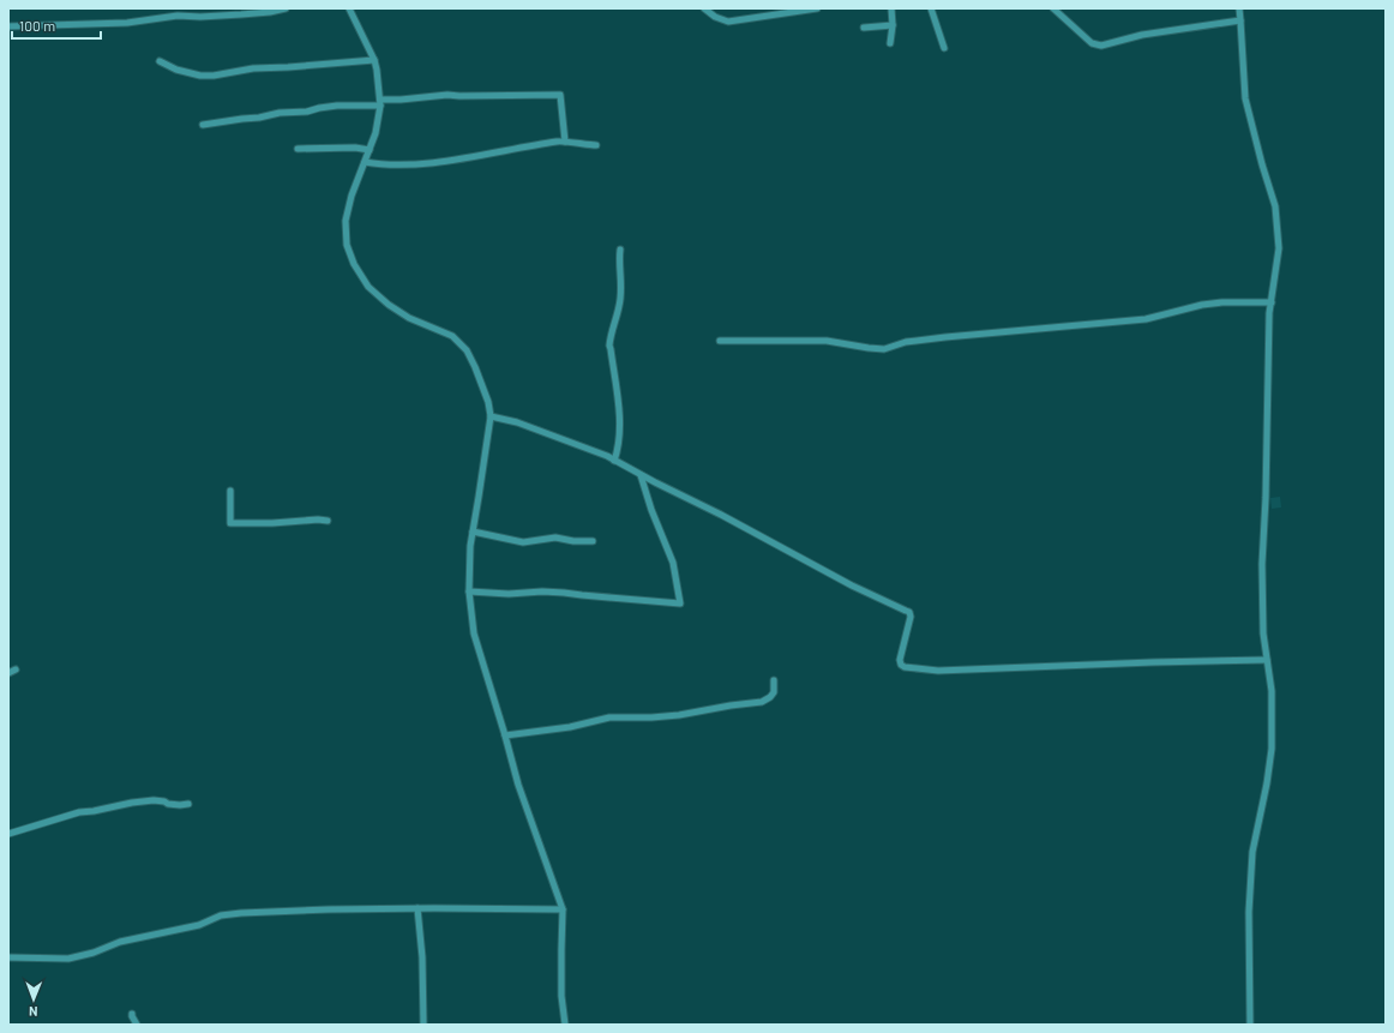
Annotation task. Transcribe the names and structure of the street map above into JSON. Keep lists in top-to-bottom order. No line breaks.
{"scale_bar":"100 m","north":"bottom"}
